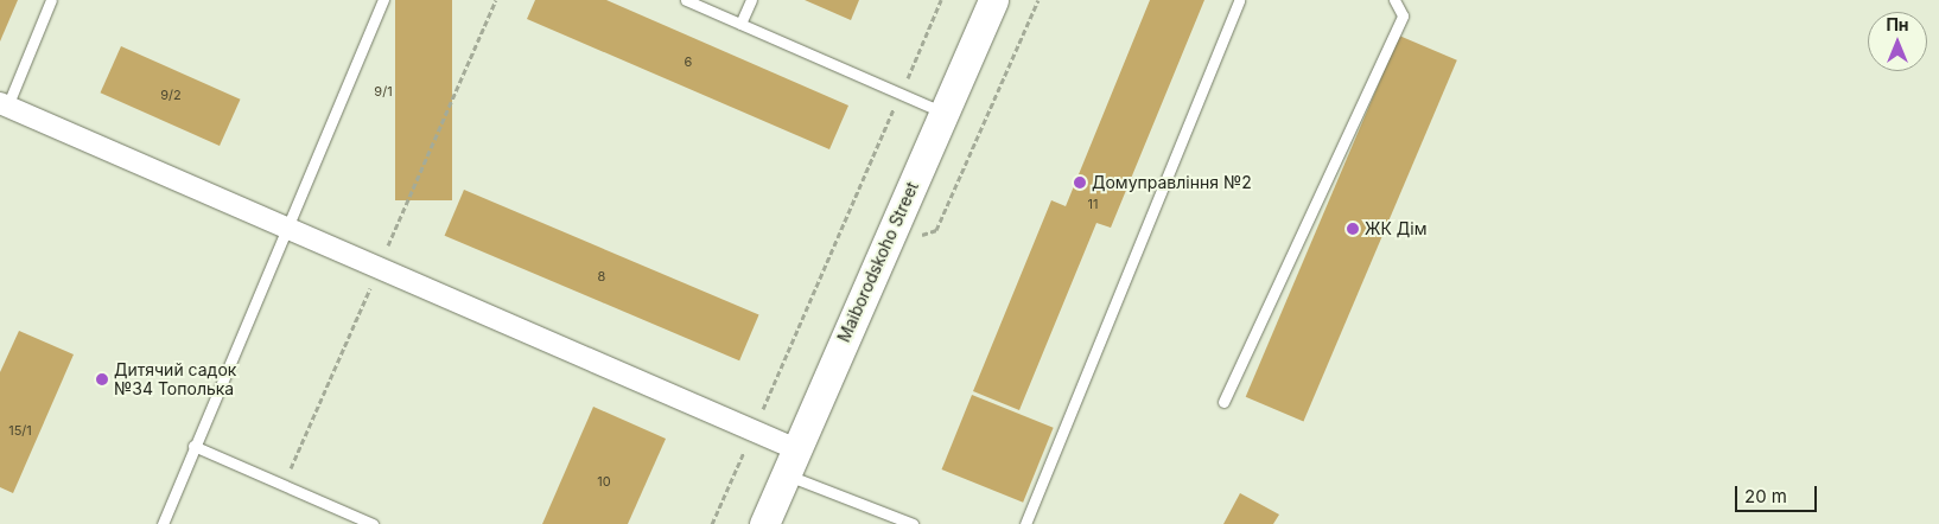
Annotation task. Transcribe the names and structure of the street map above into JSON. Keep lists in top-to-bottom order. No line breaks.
{"streets":{"street":["Maiborodskoho Street"]},"places":["Домуправління №2","ЖК Дім","Дитячий садок №34 Тополька"],"house_numbers":["6","9/1","9/2","11","8","15/1","10"],"scale_bar":"20 m","north":"top"}
